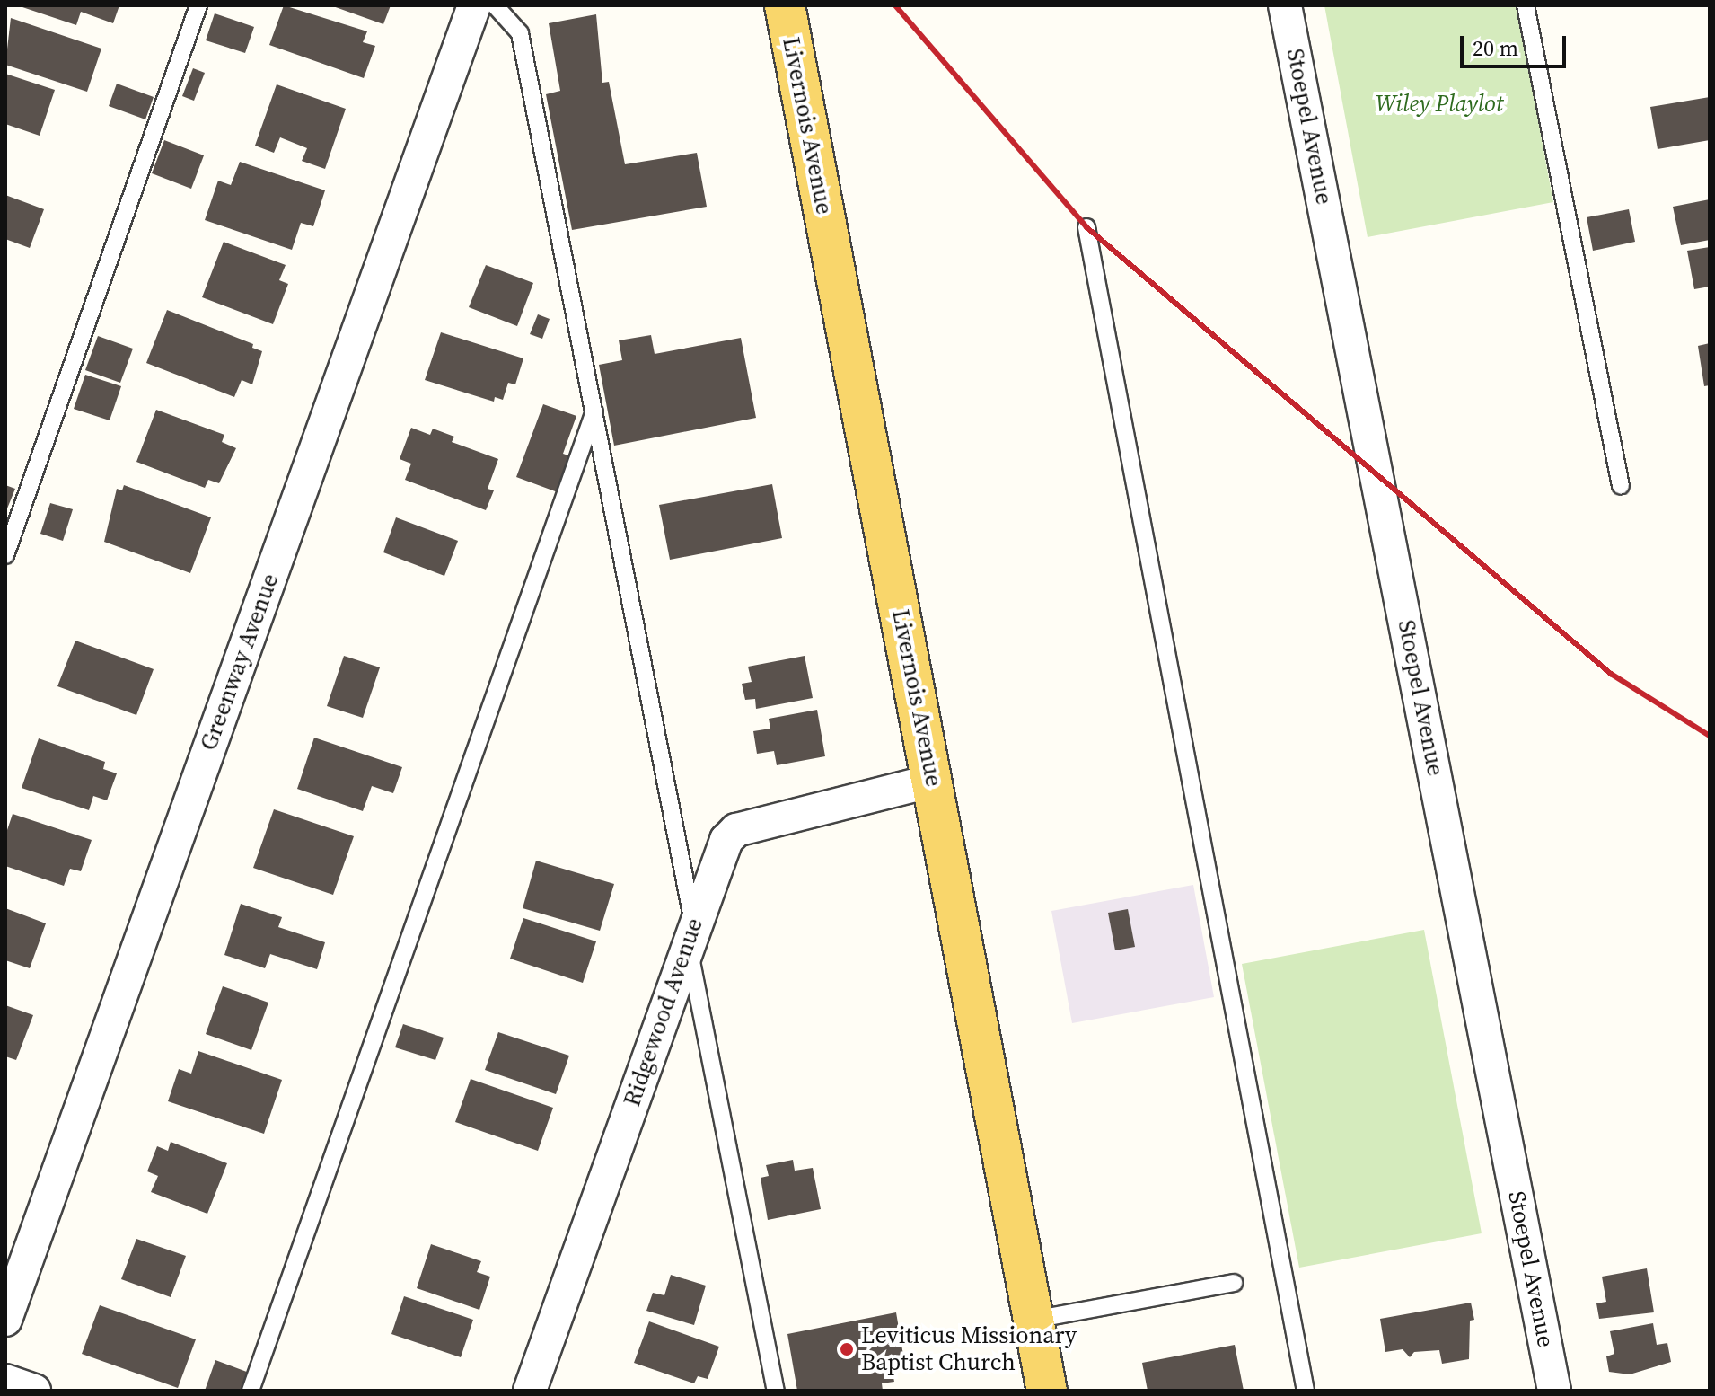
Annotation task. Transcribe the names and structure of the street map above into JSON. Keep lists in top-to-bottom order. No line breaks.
{"streets":{"main road":["Livernois Avenue"],"street":["Stoepel Avenue","Greenway Avenue","Ridgewood Avenue"]},"crossings":[["Livernois Avenue","Ridgewood Avenue"]],"parks":["Wiley Playlot"],"places":["Leviticus Missionary Baptist Church"],"scale_bar":"20 m"}
